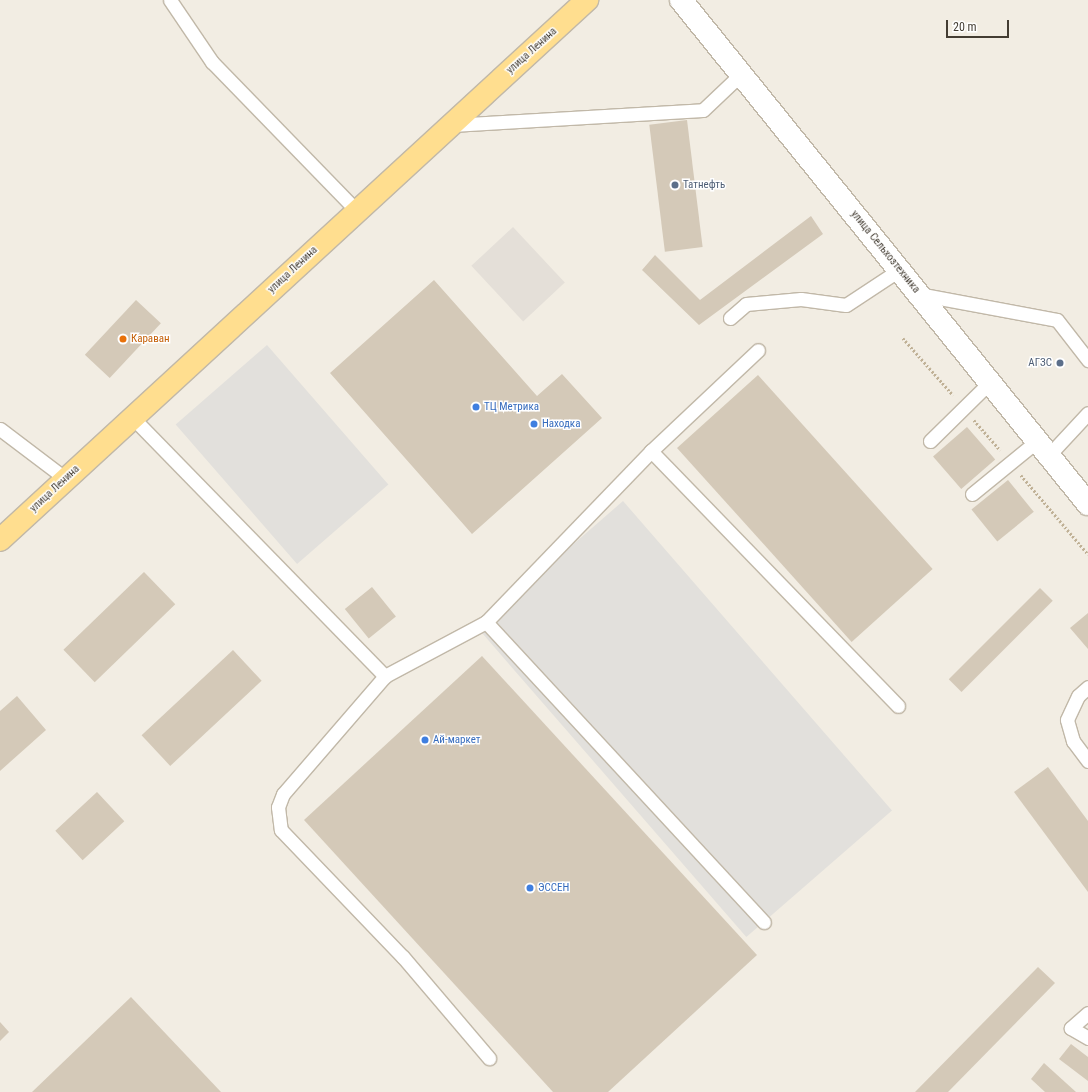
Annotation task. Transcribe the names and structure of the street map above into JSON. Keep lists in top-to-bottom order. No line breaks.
{"streets":{"main road":["улица Ленина"],"street":["улица Сельхозтехника"]},"places":["Татнефть","Караван","АГЗС","ТЦ Метрика","Находка","Ай-маркет","ЭССЕН"],"scale_bar":"20 m"}
